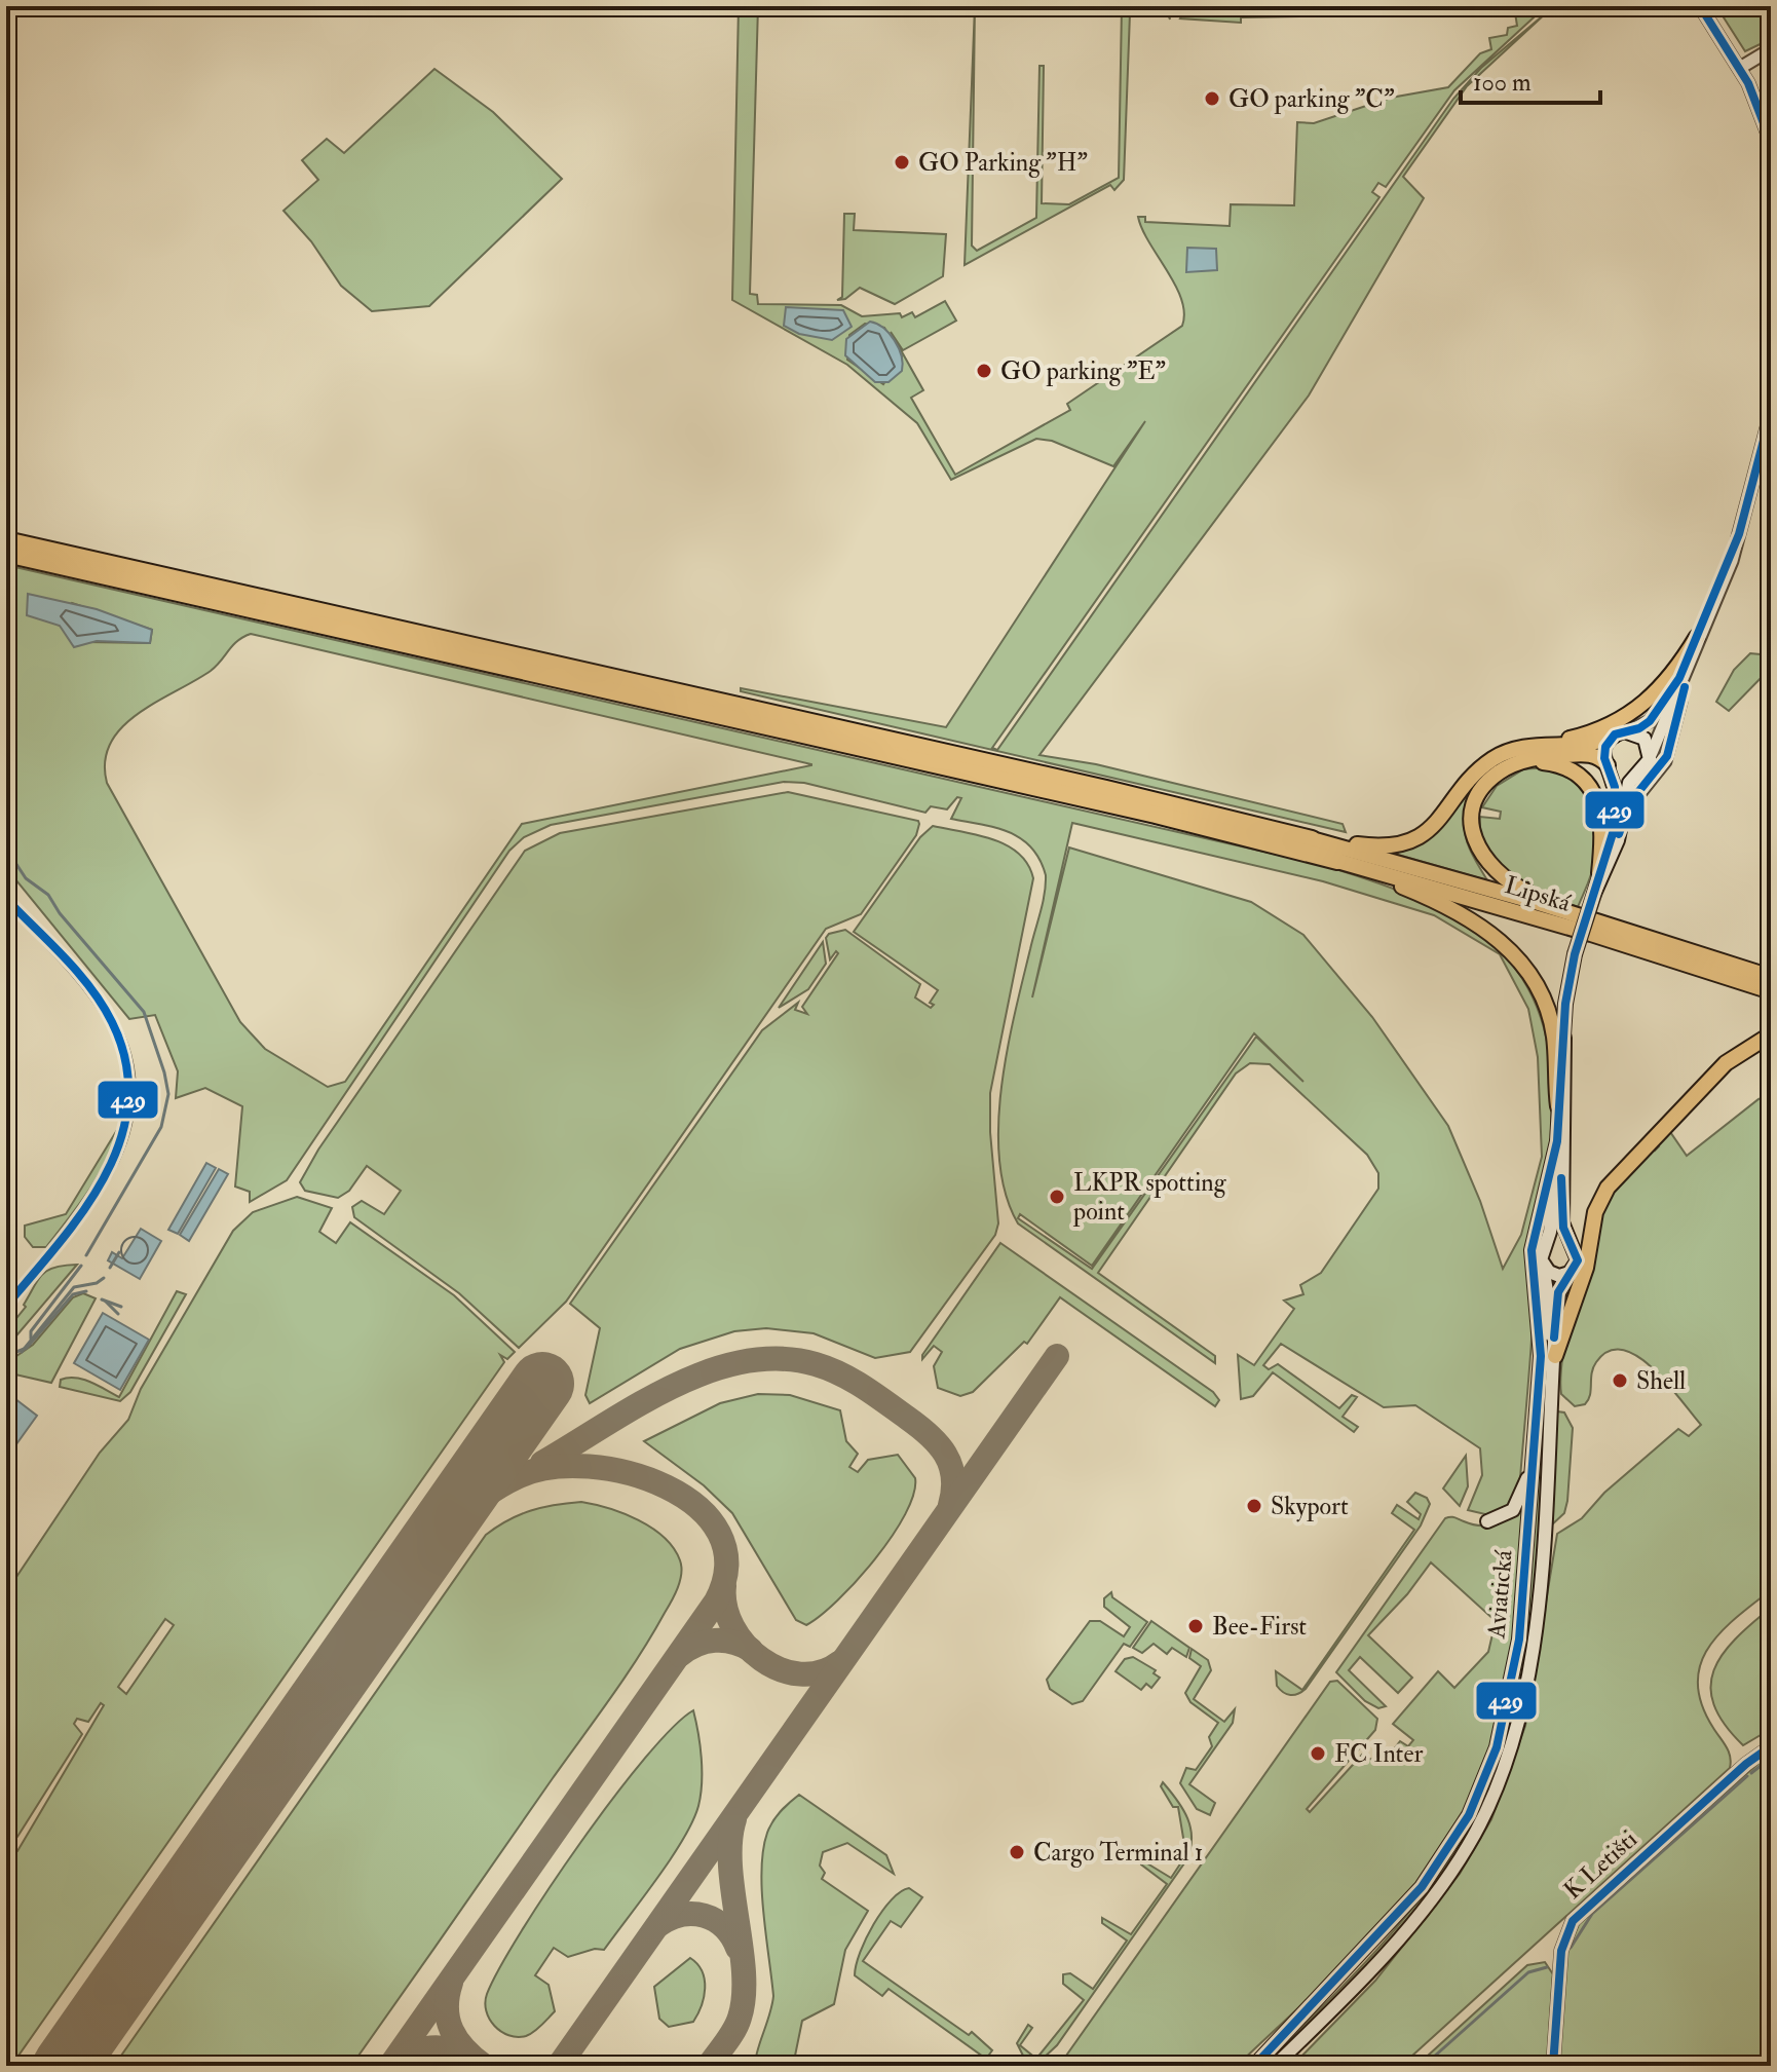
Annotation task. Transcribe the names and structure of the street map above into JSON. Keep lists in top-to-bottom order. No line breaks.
{"streets":{"highway":["Lipská"],"main road":["Aviatická"],"street":["K Letišti"]},"places":["GO parking \"C\"","GO Parking \"H\"","GO parking \"E\"","LKPR spotting point","Shell","Skyport","Bee-First","FC Inter","Cargo Terminal 1"],"lines":["transit line 429"],"scale_bar":"100 m"}
